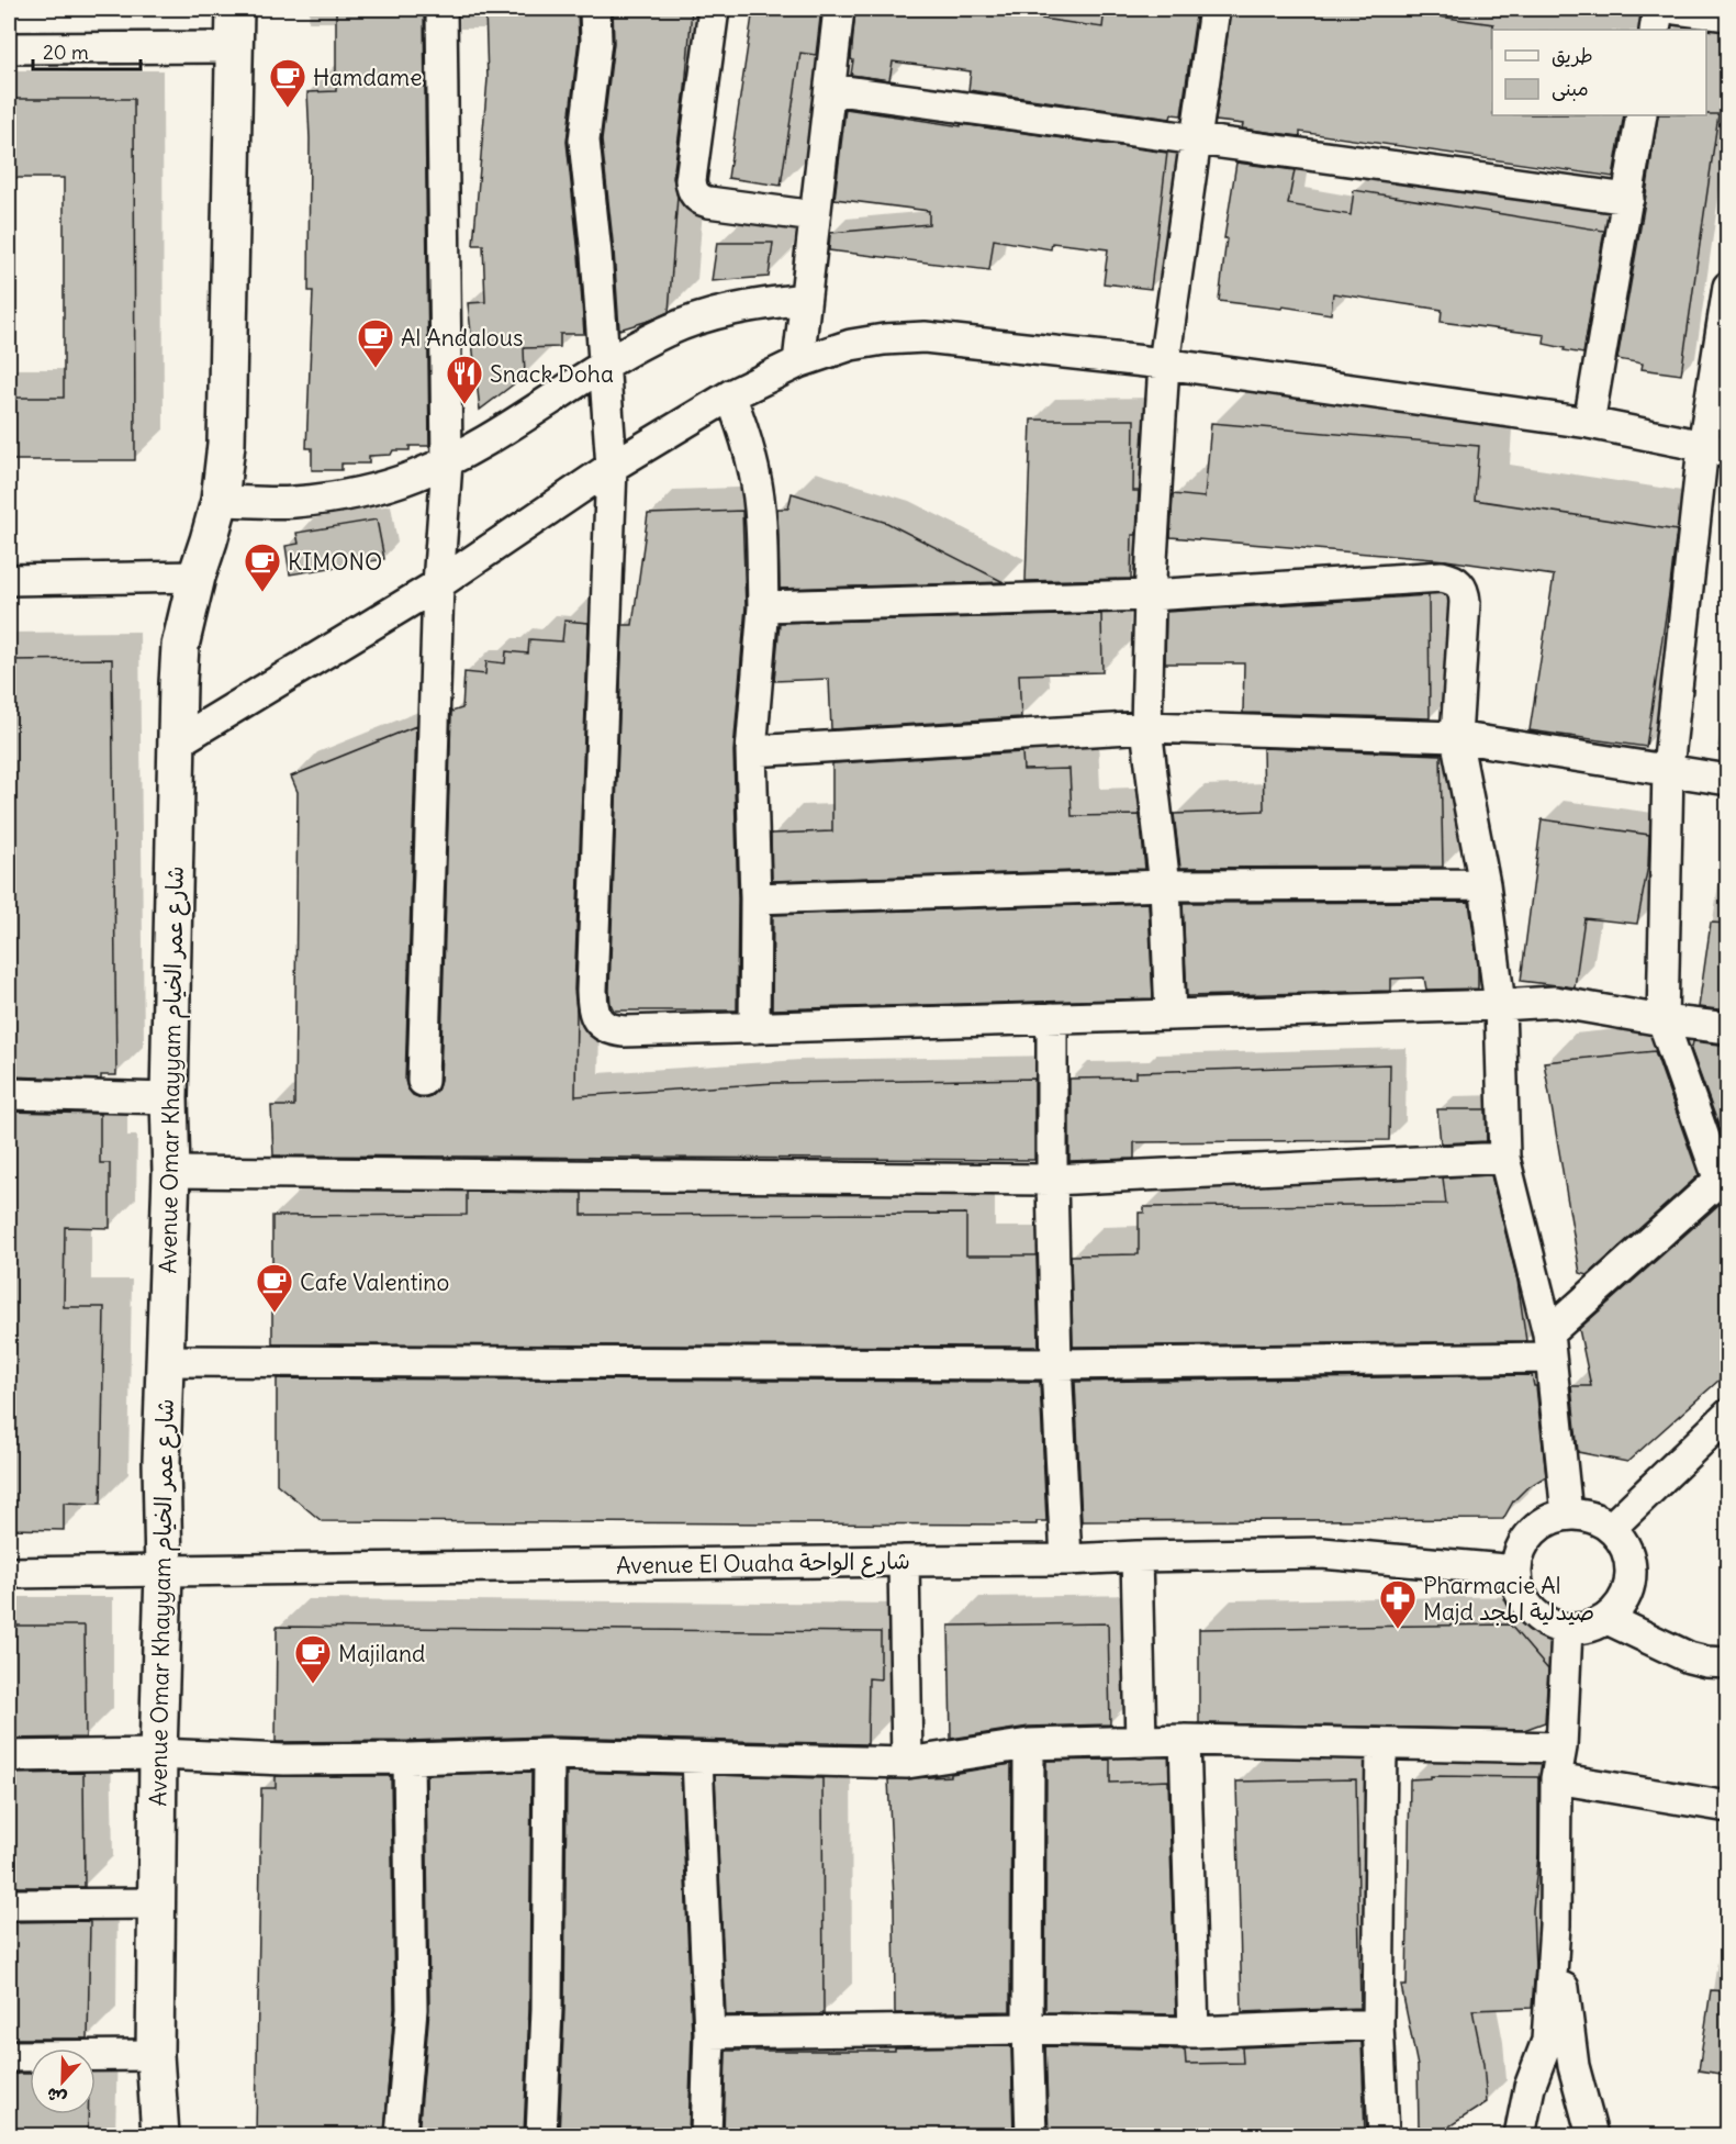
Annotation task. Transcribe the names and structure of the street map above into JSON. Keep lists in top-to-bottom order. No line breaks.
{"streets":{"street":["Avenue Omar Khayyam شارع عمر الخيام","Avenue El Ouaha شارع الواحة"]},"crossings":[["Avenue Omar Khayyam شارع عمر الخيام","Avenue El Ouaha شارع الواحة"]],"places":{"cafe":["Hamdame","Al Andalous","KIMONO","Cafe Valentino","Majiland"],"restaurant":["Snack Doha"],"pharmacy":["Pharmacie Al Majd صيدلية المجد"]},"legend":["طريق","مبنى"],"scale_bar":"20 m","north":"bottom"}
